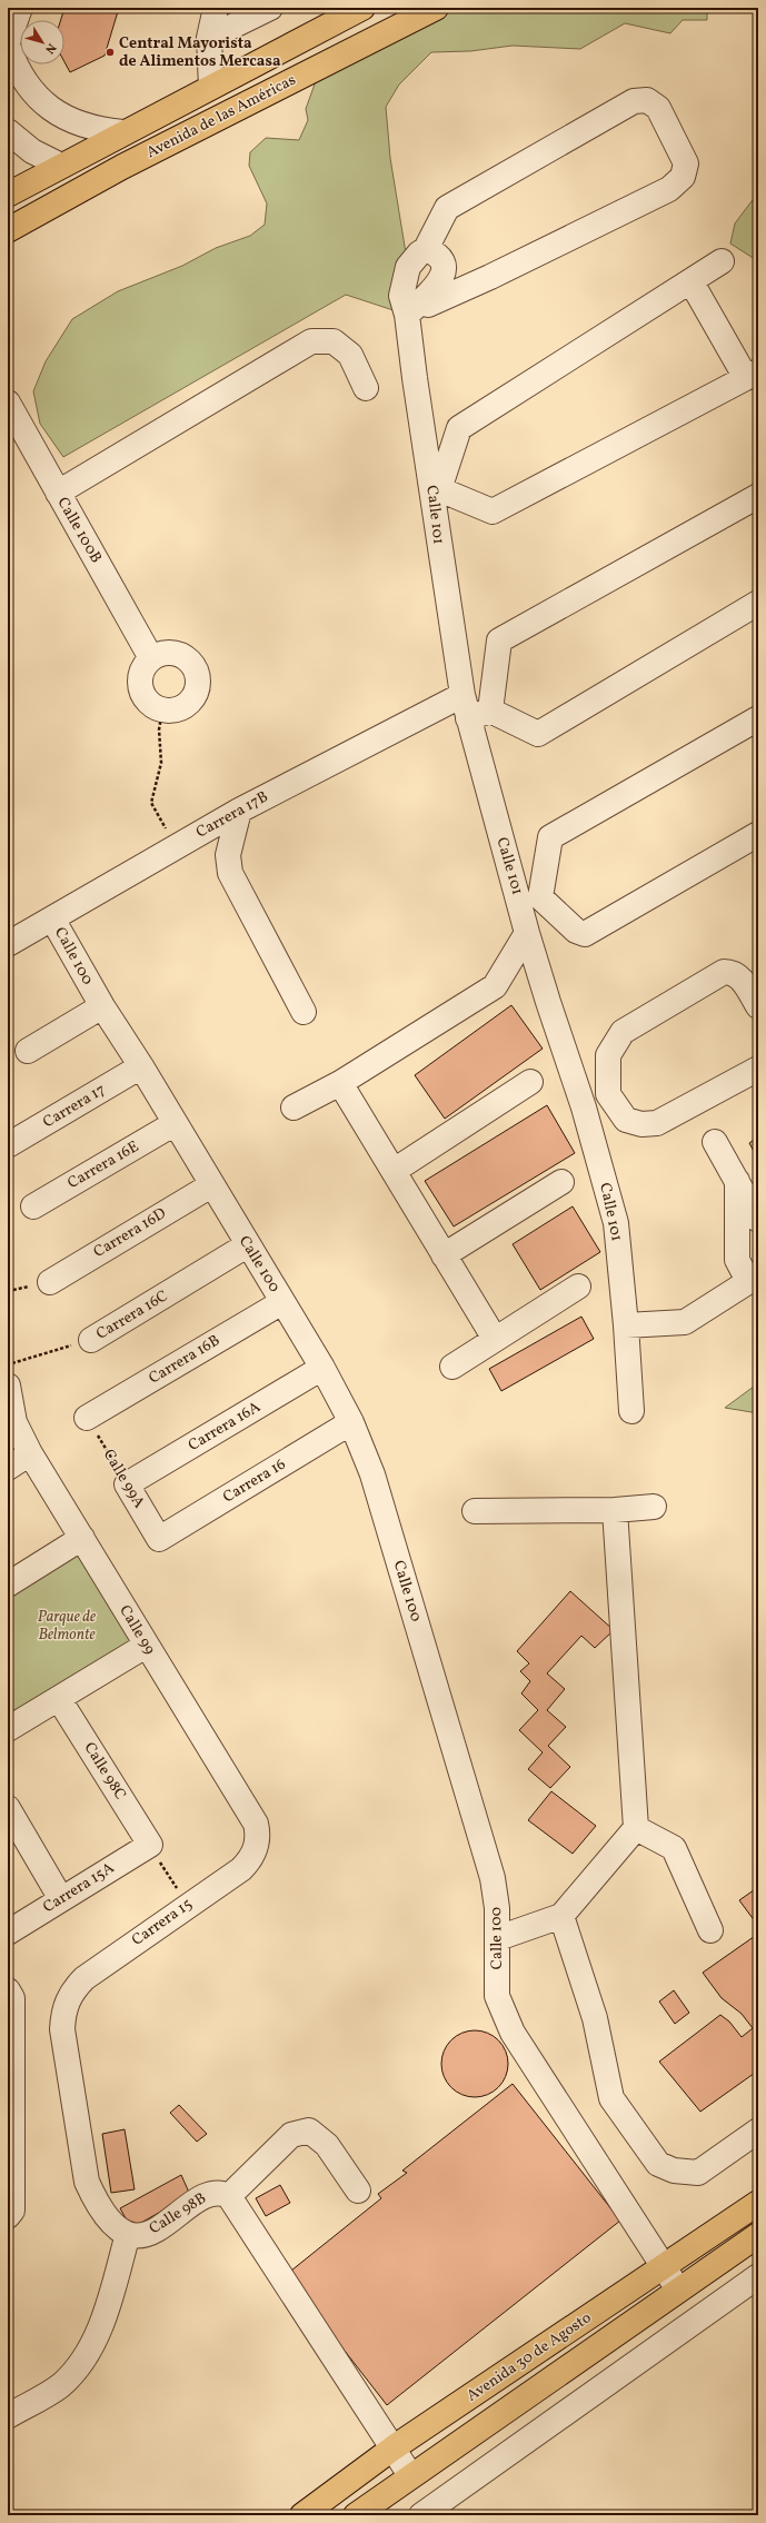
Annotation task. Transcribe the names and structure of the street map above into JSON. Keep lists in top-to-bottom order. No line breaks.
{"streets":{"main road":["Avenida de las Américas","Avenida 30 de Agosto"],"street":["Calle 101","Calle 100B","Carrera 17B","Calle 100","Carrera 17","Carrera 16E","Carrera 16D","Carrera 16C","Carrera 16B","Carrera 16A","Calle 99A","Carrera 16","Calle 99","Calle 98C","Carrera 15A","Carrera 15","Calle 98B"]},"crossings":[["Calle 101","Carrera 17B"],["Carrera 17B","Calle 100"],["Calle 100","Carrera 17"],["Calle 100","Carrera 16E"],["Calle 100","Carrera 16D"],["Calle 100","Carrera 16C"],["Calle 100","Carrera 16B"],["Calle 100","Carrera 16A"],["Calle 100","Carrera 16"],["Calle 100","Avenida 30 de Agosto"],["Carrera 16B","Calle 99A"],["Carrera 16A","Calle 99A"],["Calle 99A","Carrera 16"],["Calle 99","Carrera 15"],["Calle 98C","Carrera 15A"],["Carrera 15","Calle 98B"],["Calle 98B","Avenida 30 de Agosto"]],"parks":["Parque de Belmonte"],"places":["Central Mayorista de Alimentos Mercasa"],"north":"bottom right"}
